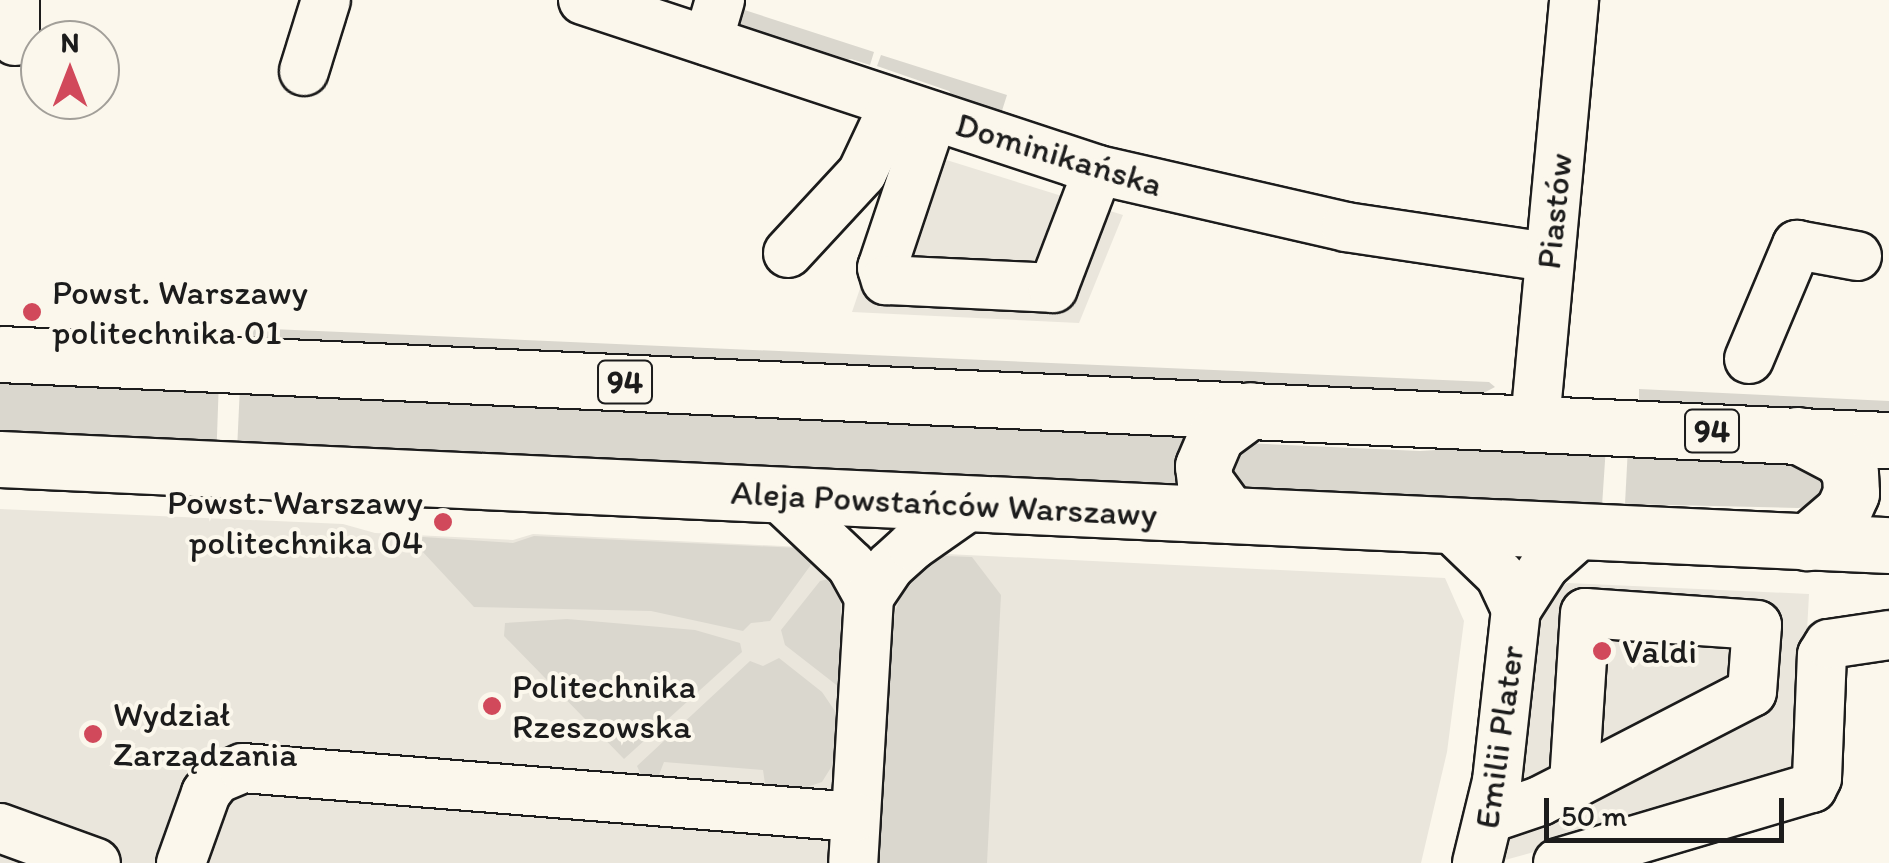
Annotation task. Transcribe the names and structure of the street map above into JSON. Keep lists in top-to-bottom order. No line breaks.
{"streets":{"main road":["94","Aleja Powstańców Warszawy"],"street":["Dominikańska","Piastów","Emilii Plater"]},"crossings":[["Dominikańska","Piastów"],["Piastów","94"],["Aleja Powstańców Warszawy","Emilii Plater"]],"places":["Powst. Warszawy politechnika 01","Powst. Warszawy politechnika 04","Valdi","Politechnika Rzeszowska","Wydział Zarządzania"],"scale_bar":"50 m","north":"top"}
